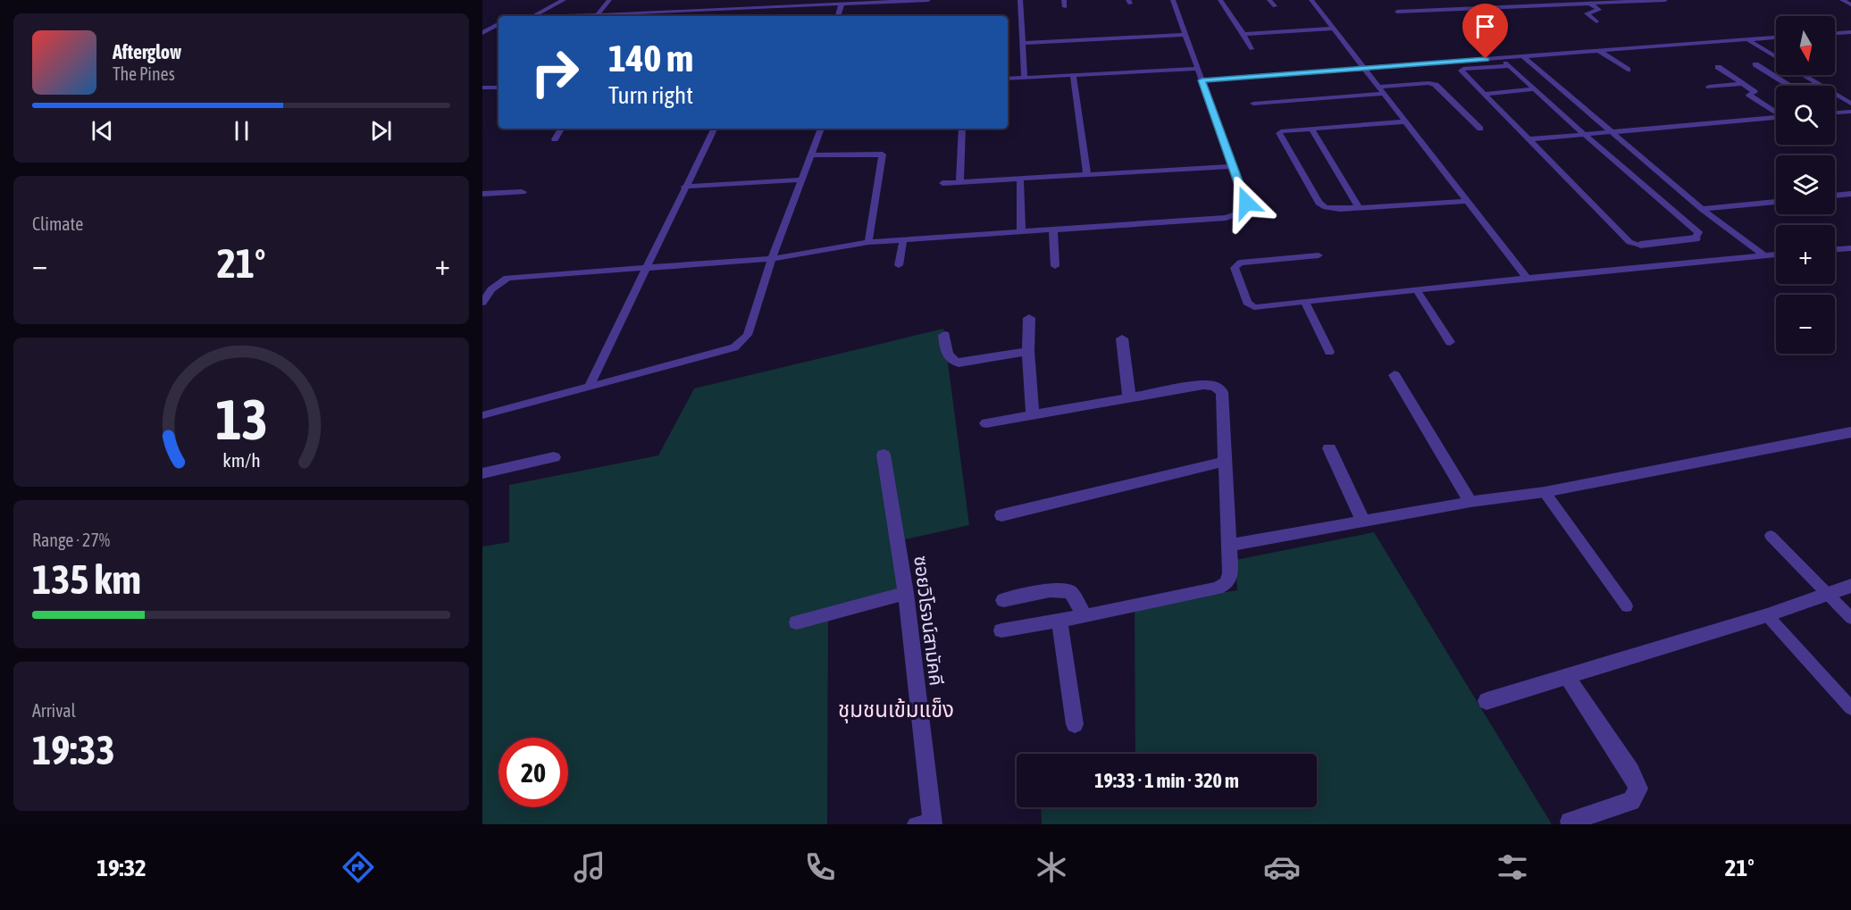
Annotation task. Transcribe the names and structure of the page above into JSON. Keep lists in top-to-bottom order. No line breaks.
{"streets":{"street":["ซอยวิโรจน์สามัคคี"]},"districts":["ชุมชนเข้มแข็ง"],"north":"bottom","page":{"map_buttons":["+","−"],"turn":["140 m","Turn right"],"song":["Afterglow","The Pines"],"tile":["Climate",["Range · 27%","135 km"],["Arrival","19:33"]],"heat":["−","21°","+"],"limit":"20","trip":"19:33 · 1 min · 320 m","tabs":["19:32","21°"],"gauge":["13","km/h"]}}
